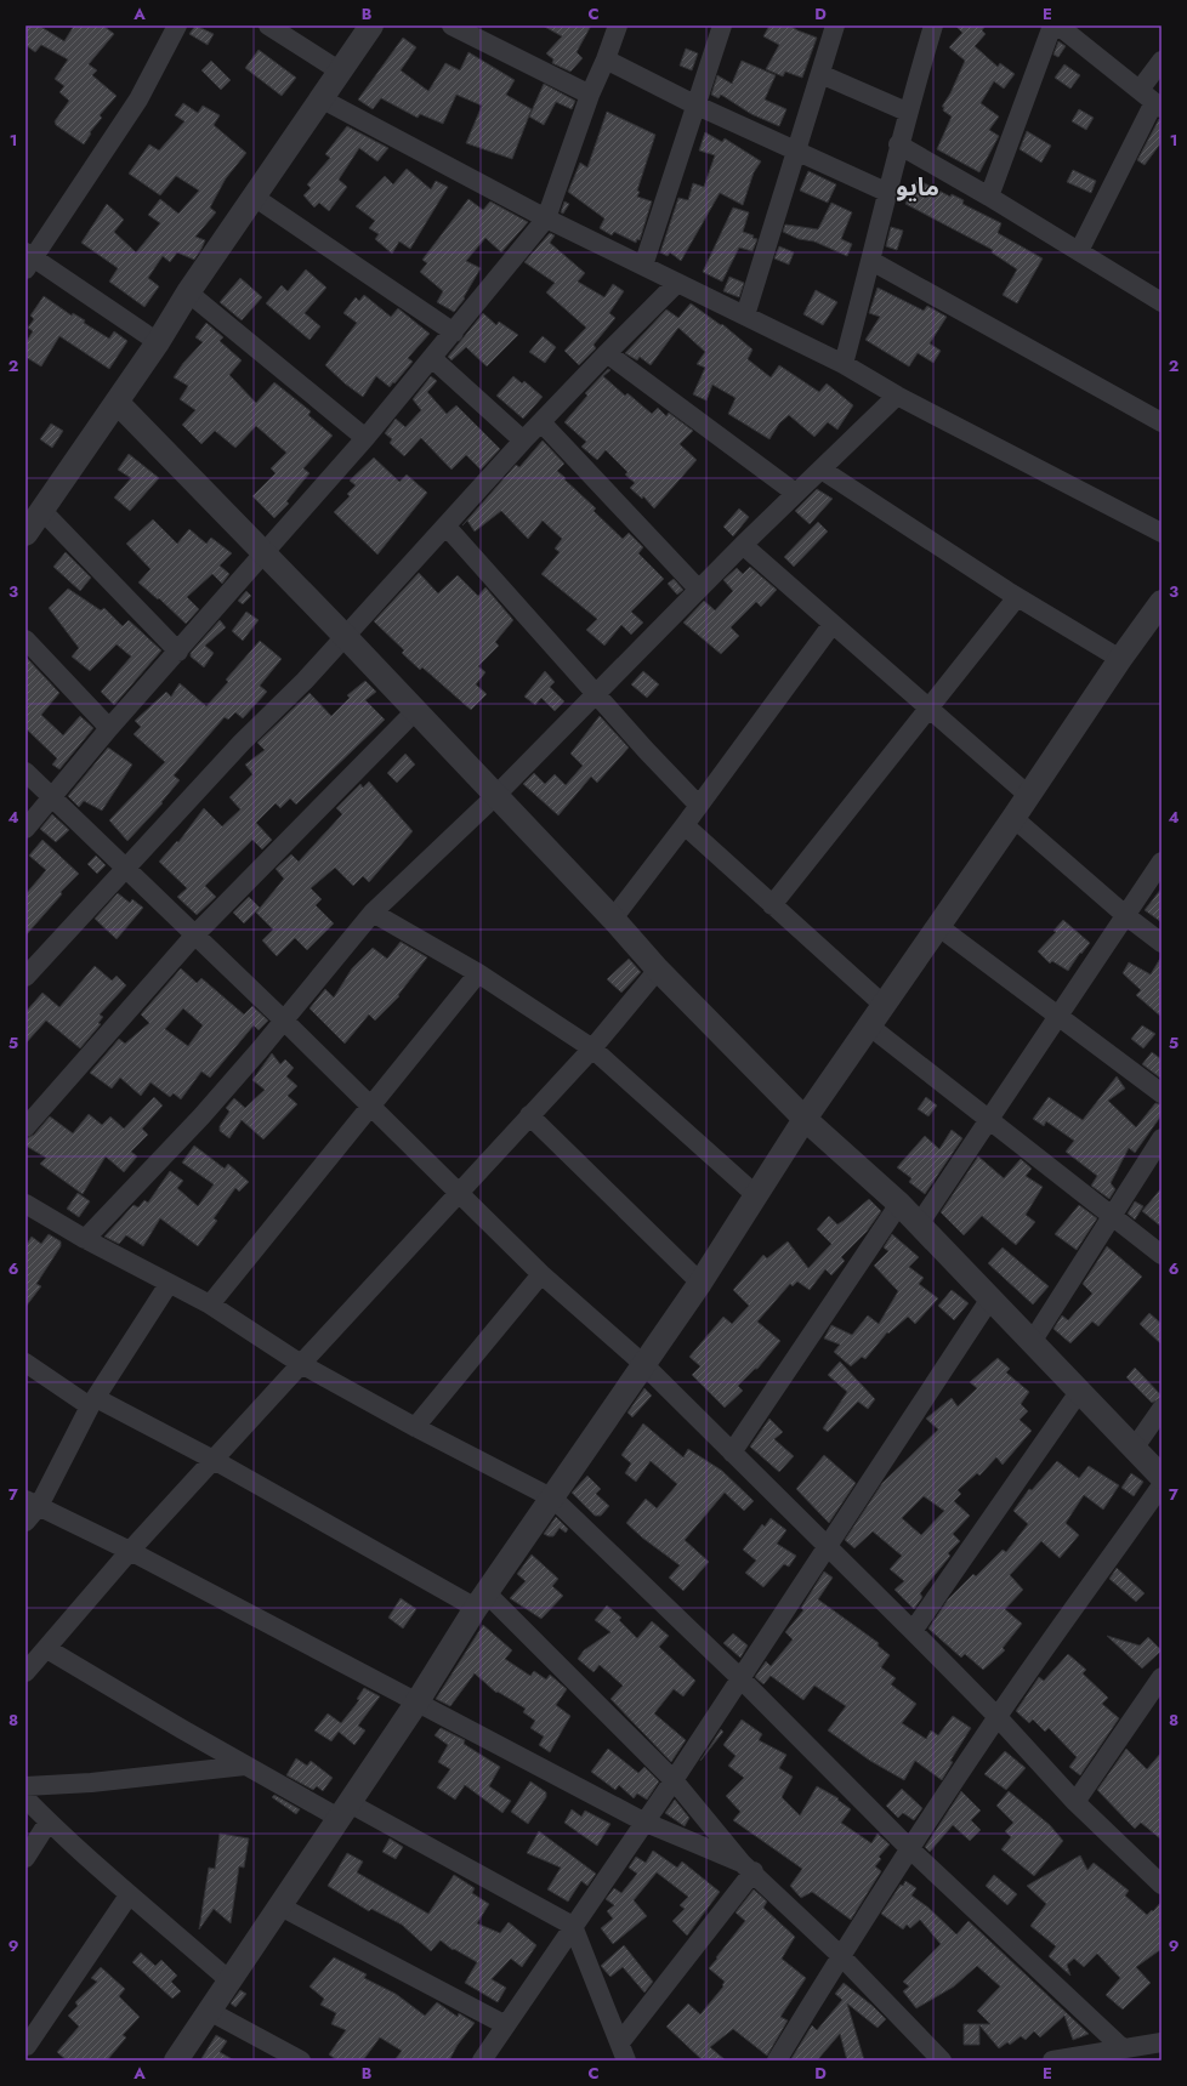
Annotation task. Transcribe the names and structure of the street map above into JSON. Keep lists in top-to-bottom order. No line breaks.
{"districts":["مايو"],"grid":{"columns":["A","B","C","D","E"],"rows":["1","2","3","4","5","6","7","8","9"]}}
